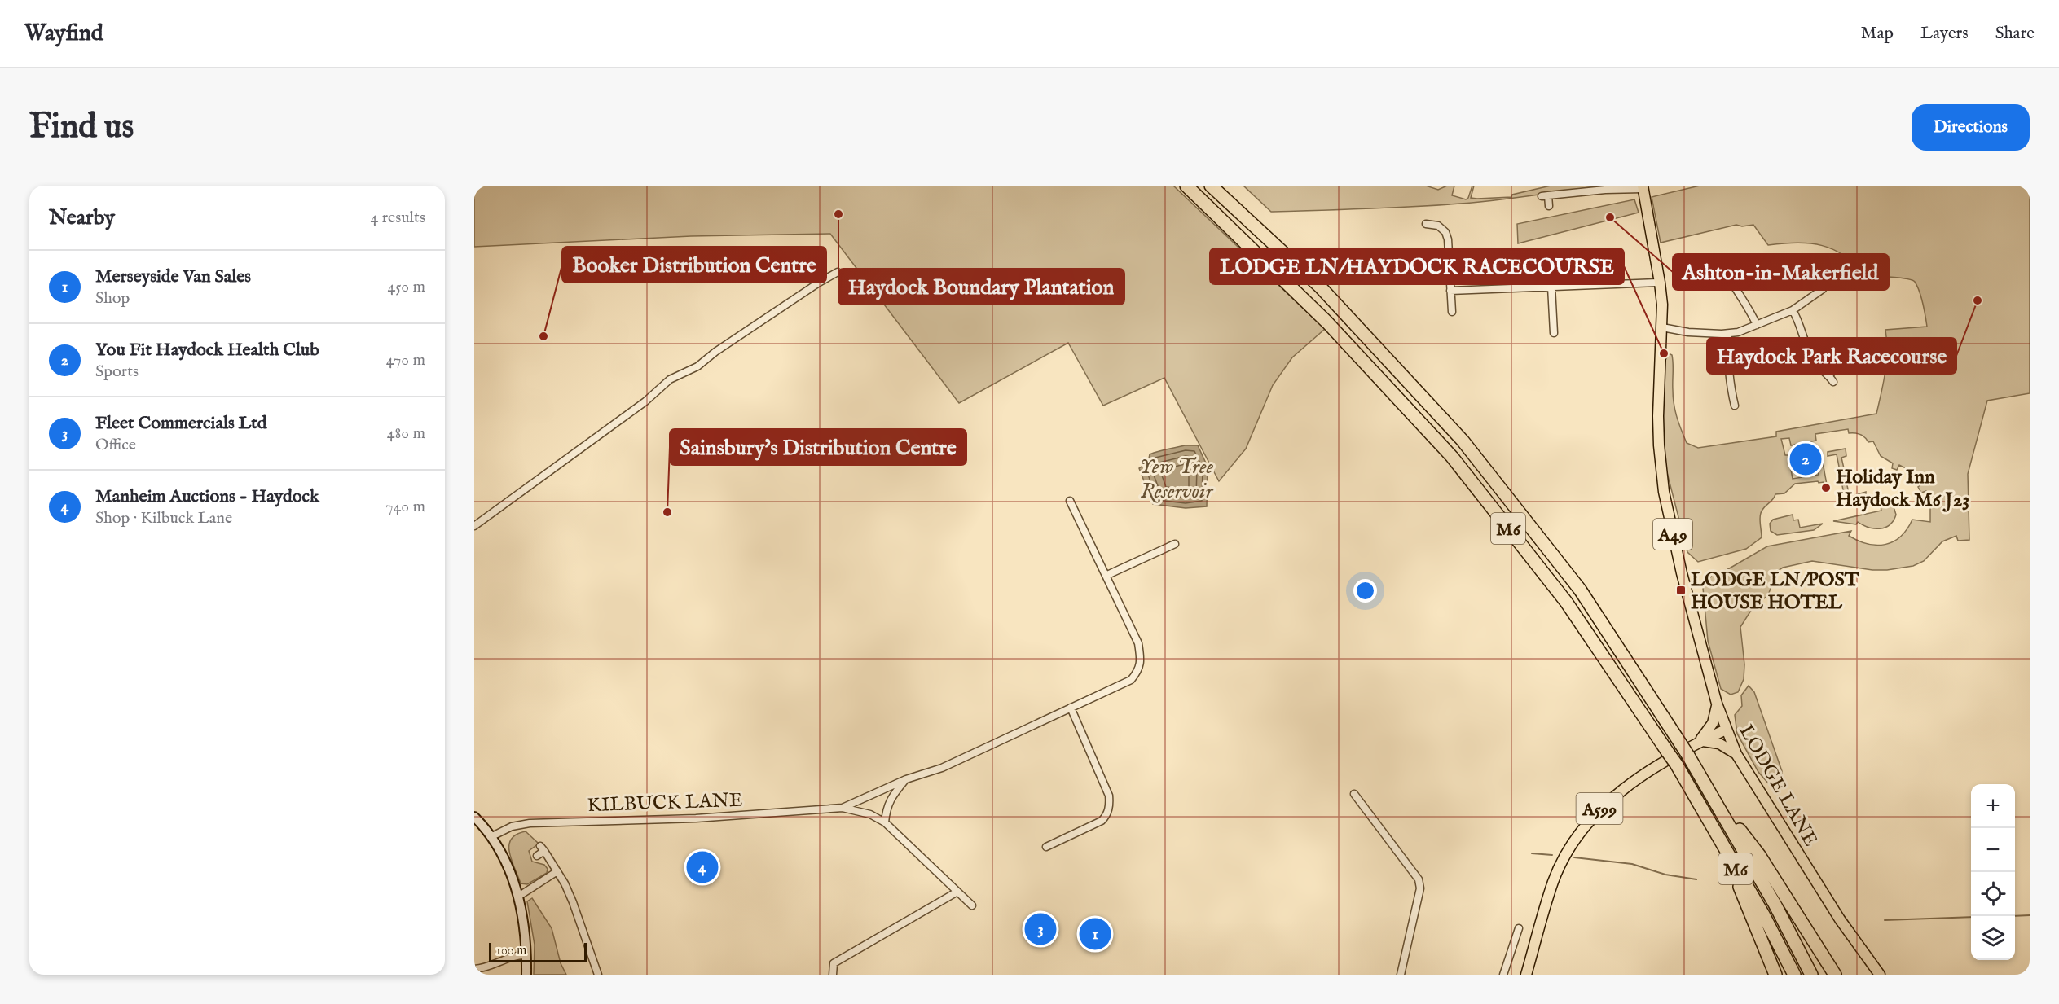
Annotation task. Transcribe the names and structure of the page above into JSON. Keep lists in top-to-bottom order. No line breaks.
{"streets":{"highway":["M6"],"main road":["A49","LODGE LANE","A599"],"street":["KILBUCK LANE"]},"crossings":[["LODGE LANE","A599"]],"water":["Yew Tree Reservoir"],"places":{"other":["Haydock Boundary Plantation","Ashton-in-Makerfield","Haydock Park Racecourse","Booker Distribution Centre","LODGE LN/HAYDOCK RACECOURSE","Holiday Inn Haydock M6 J23","Sainsbury's Distribution Centre"],"transit":["LODGE LN/POST HOUSE HOTEL"]},"scale_bar":"100 m","page":{"header":"Wayfind","nav":["Map","Layers","Share"],"buttons":"Directions","title":"Find us","heading":["Nearby","4 results"],"list":[{"mark":"1","name":"Merseyside Van Sales","note":"Shop","value":"450 m"},{"mark":"2","name":"You Fit Haydock Health Club","note":"Sports","value":"470 m"},{"mark":"3","name":"Fleet Commercials Ltd","note":"Office","value":"480 m"},{"mark":"4","name":"Manheim Auctions - Haydock","note":"Shop · Kilbuck Lane","value":"740 m"}],"pins":["2","4","3","1"],"map_buttons":["+","−"],"scale":"100 m"}}
